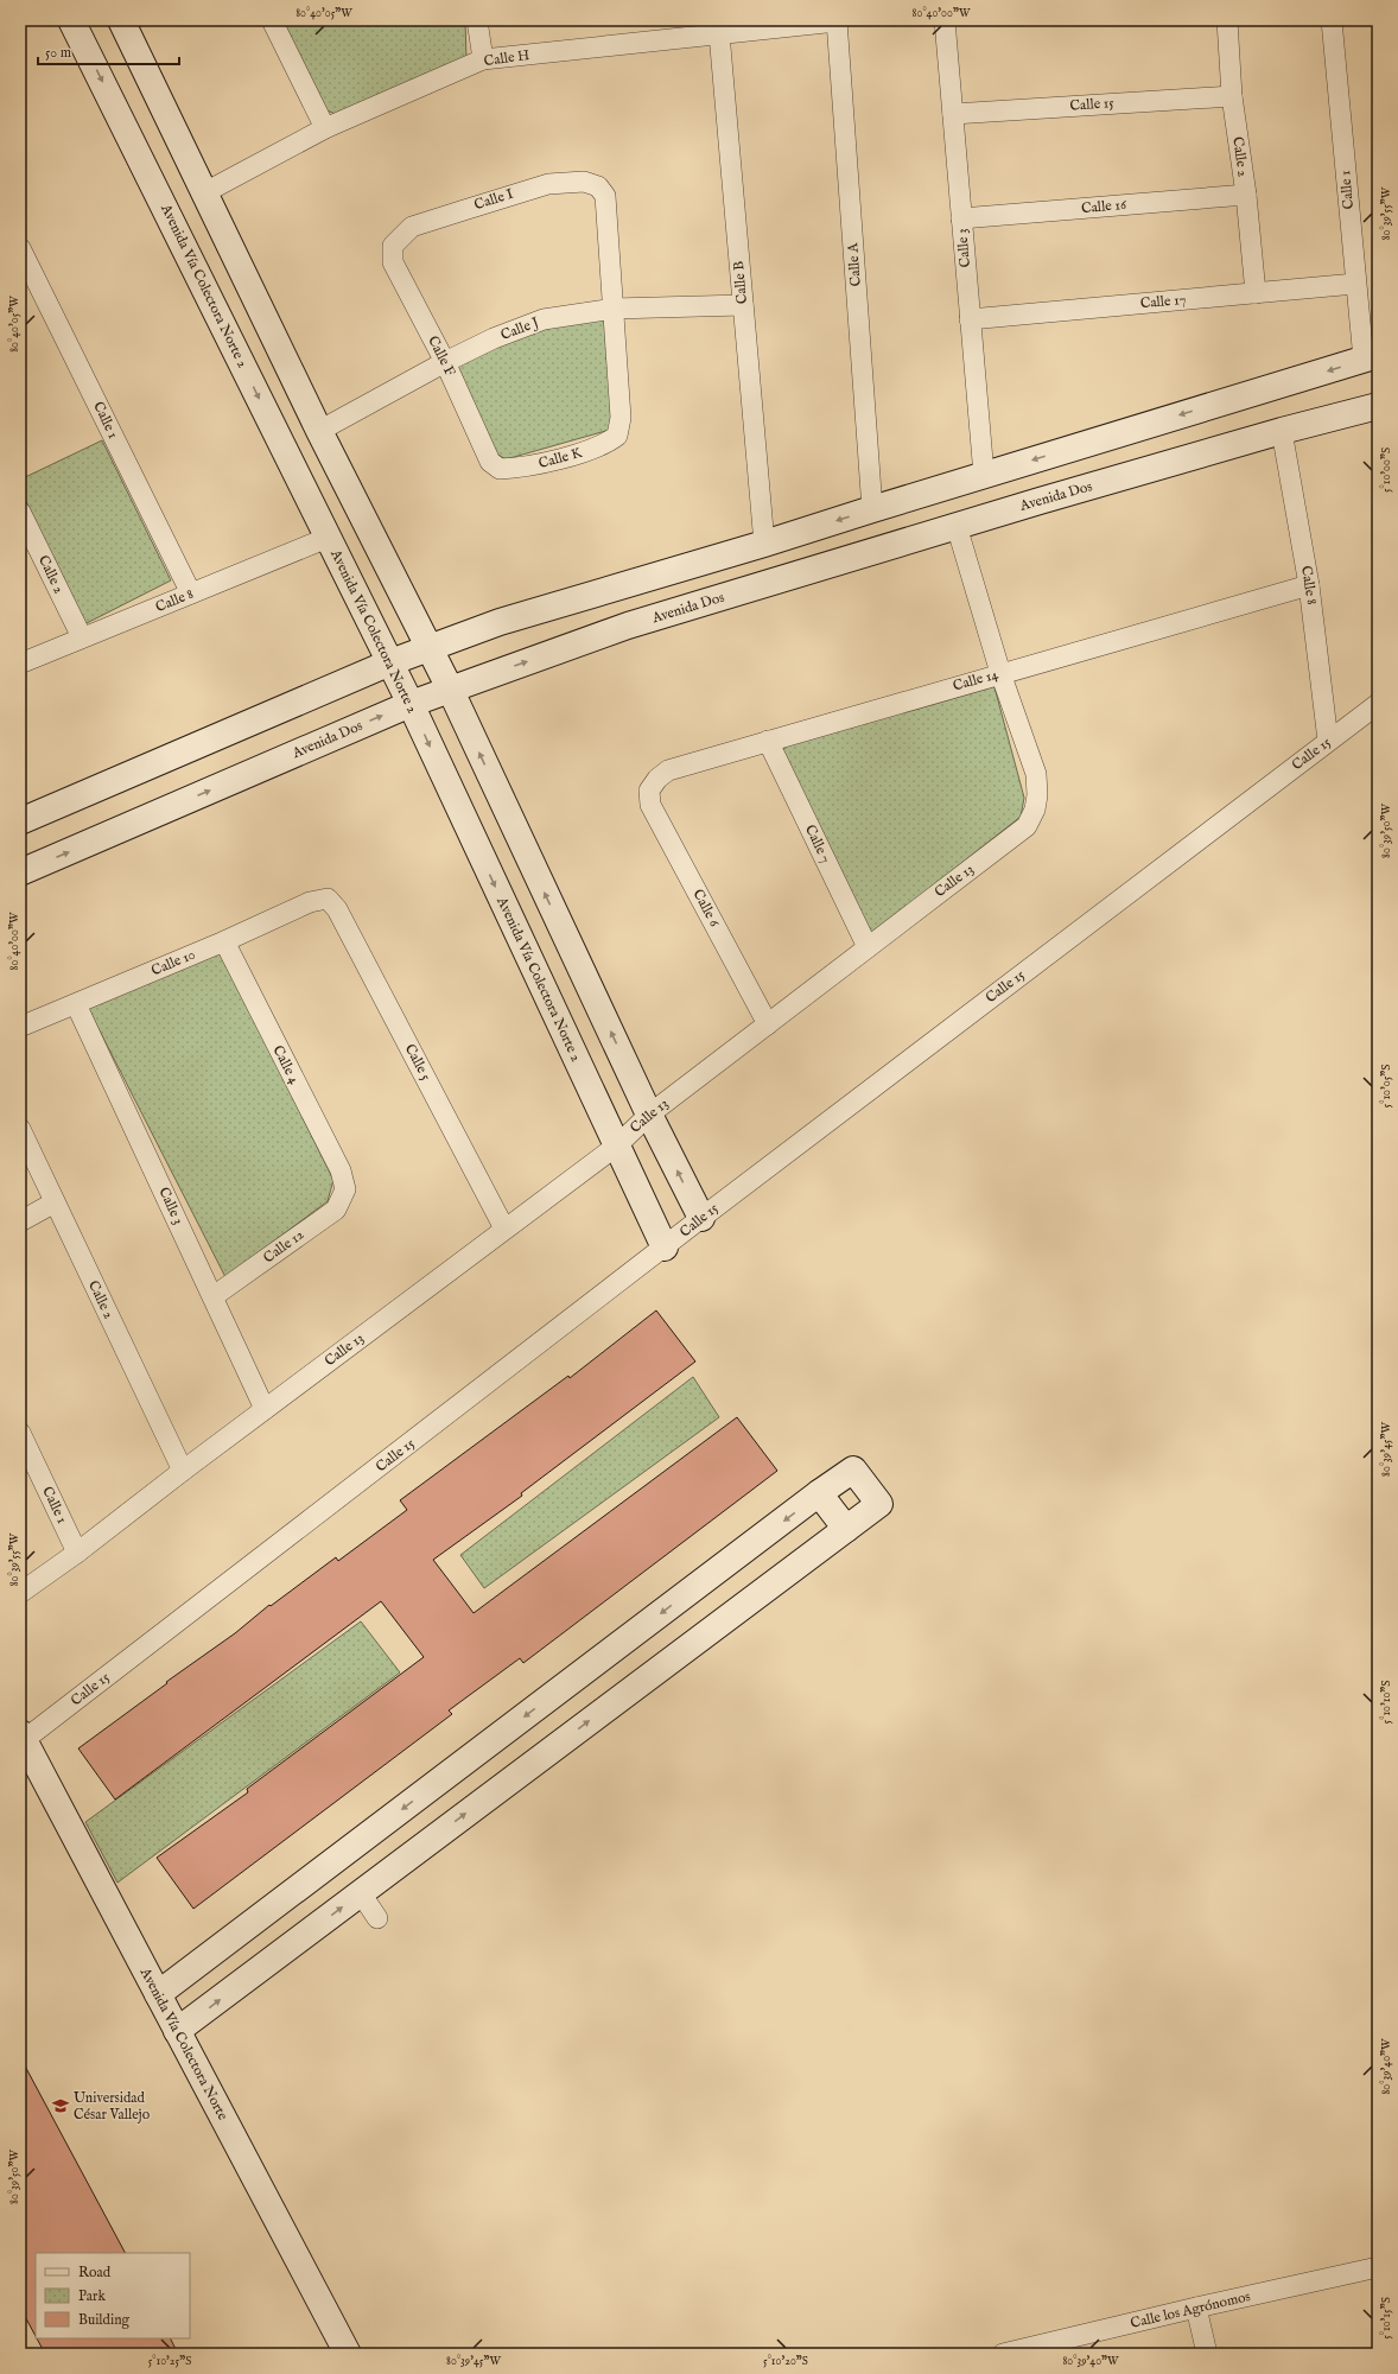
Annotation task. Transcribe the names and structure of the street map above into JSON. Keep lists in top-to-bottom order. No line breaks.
{"streets":{"street":["Calle H","Calle 15","Calle 2","Calle 1","Calle I","Calle 16","Calle 3","Calle A","Calle B","Avenida Vía Colectora Norte 2","Calle 17","Calle J","Calle F","Calle K","Avenida Dos","Calle 8","Calle 14","Calle 7","Calle 13","Calle 6","Calle 10","Calle 5","Calle 4","Calle 12","Avenida Vía Colectora Norte","Calle los Agrónomos"]},"crossings":[["Calle H","Calle A"],["Calle H","Calle B"],["Calle 15","Calle 2"],["Calle 15","Calle 3"],["Calle 15","Avenida Vía Colectora Norte 2"],["Calle 15","Calle 8"],["Calle 15","Avenida Vía Colectora Norte"],["Calle 2","Calle 16"],["Calle 2","Calle 17"],["Calle 2","Calle 8"],["Calle 2","Calle 13"],["Calle 1","Calle 17"],["Calle 1","Calle 8"],["Calle 1","Calle 13"],["Calle I","Calle J"],["Calle I","Calle F"],["Calle I","Calle K"],["Calle 16","Calle 3"],["Calle 3","Calle 17"],["Calle 3","Calle 13"],["Calle 3","Calle 10"],["Calle 3","Calle 12"],["Calle B","Calle J"],["Avenida Vía Colectora Norte 2","Avenida Dos"],["Avenida Vía Colectora Norte 2","Calle 8"],["Avenida Vía Colectora Norte 2","Calle 13"],["Calle J","Calle F"],["Calle J","Calle K"],["Calle F","Calle K"],["Avenida Dos","Calle 8"],["Avenida Dos","Calle 13"],["Calle 8","Calle 14"],["Calle 14","Calle 7"],["Calle 14","Calle 13"],["Calle 14","Calle 6"],["Calle 7","Calle 13"],["Calle 13","Calle 6"],["Calle 13","Calle 5"],["Calle 10","Calle 5"],["Calle 10","Calle 4"],["Calle 4","Calle 12"]],"places":{"school or university":["Universidad César Vallejo"]},"legend":["Road","Park","Building"],"scale_bar":"50 m","coordinates":["80°40'05\"W","80°40'00\"W","80°39'55\"W","5°10'00\"S","80°39'50\"W","5°10'05\"S","80°39'45\"W","5°10'10\"S","80°39'40\"W","5°10'15\"S","5°10'25\"S","5°10'20\"S"]}
